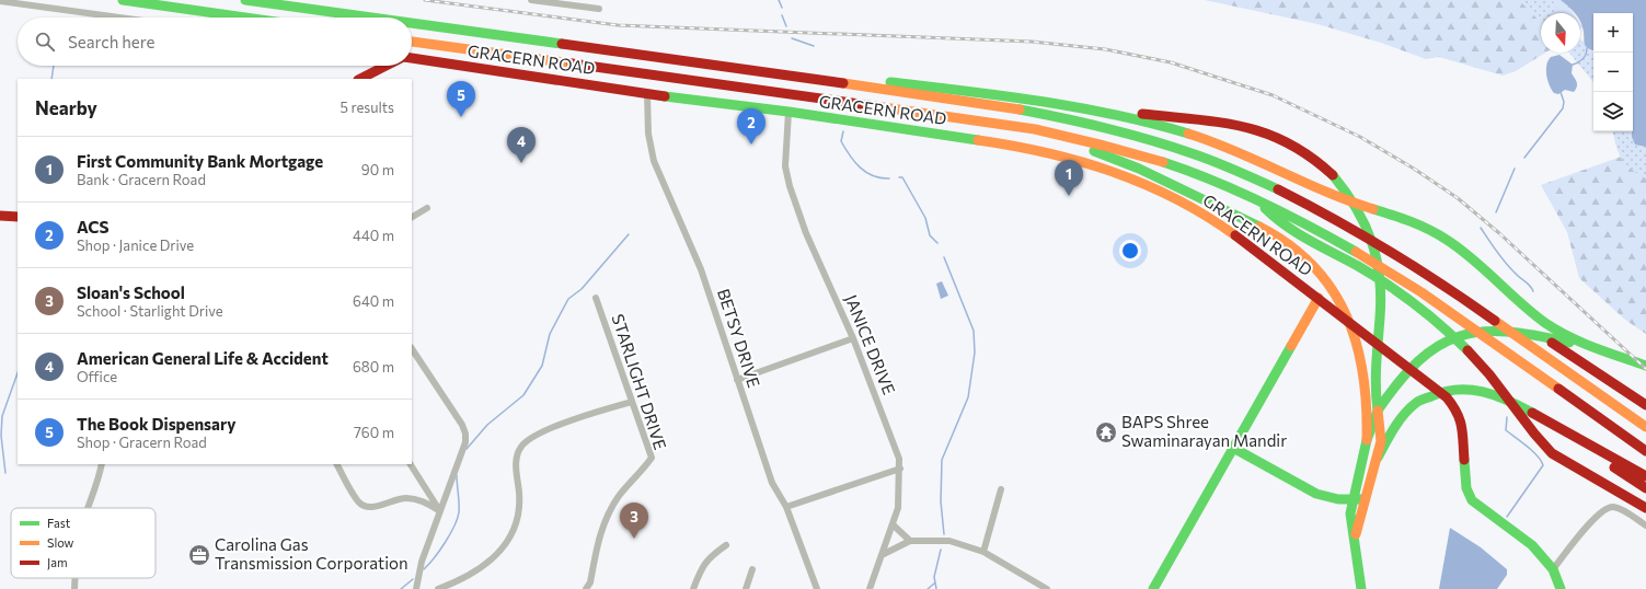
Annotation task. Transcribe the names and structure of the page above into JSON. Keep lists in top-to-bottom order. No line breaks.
{"streets":{"main road":["GRACERN ROAD"],"street":["BETSY DRIVE","JANICE DRIVE","STARLIGHT DRIVE"]},"crossings":[["GRACERN ROAD","BETSY DRIVE"],["GRACERN ROAD","JANICE DRIVE"]],"places":{"temple":["BAPS Shree Swaminarayan Mandir"],"office":["Carolina Gas Transmission Corporation"]},"legend":["Fast","Slow","Jam"],"north":"bottom","page":{"map_buttons":["+","−"],"search":"Search here","heading":["Nearby","5 results"],"pins":["5","2","4","1","3"],"list":[{"mark":"1","name":"First Community Bank Mortgage","note":"Bank · Gracern Road","value":"90 m"},{"mark":"2","name":"ACS","note":"Shop · Janice Drive","value":"440 m"},{"mark":"3","name":"Sloan's School","note":"School · Starlight Drive","value":"640 m"},{"mark":"4","name":"American General Life & Accident","note":"Office","value":"680 m"},{"mark":"5","name":"The Book Dispensary","note":"Shop · Gracern Road","value":"760 m"}]}}
